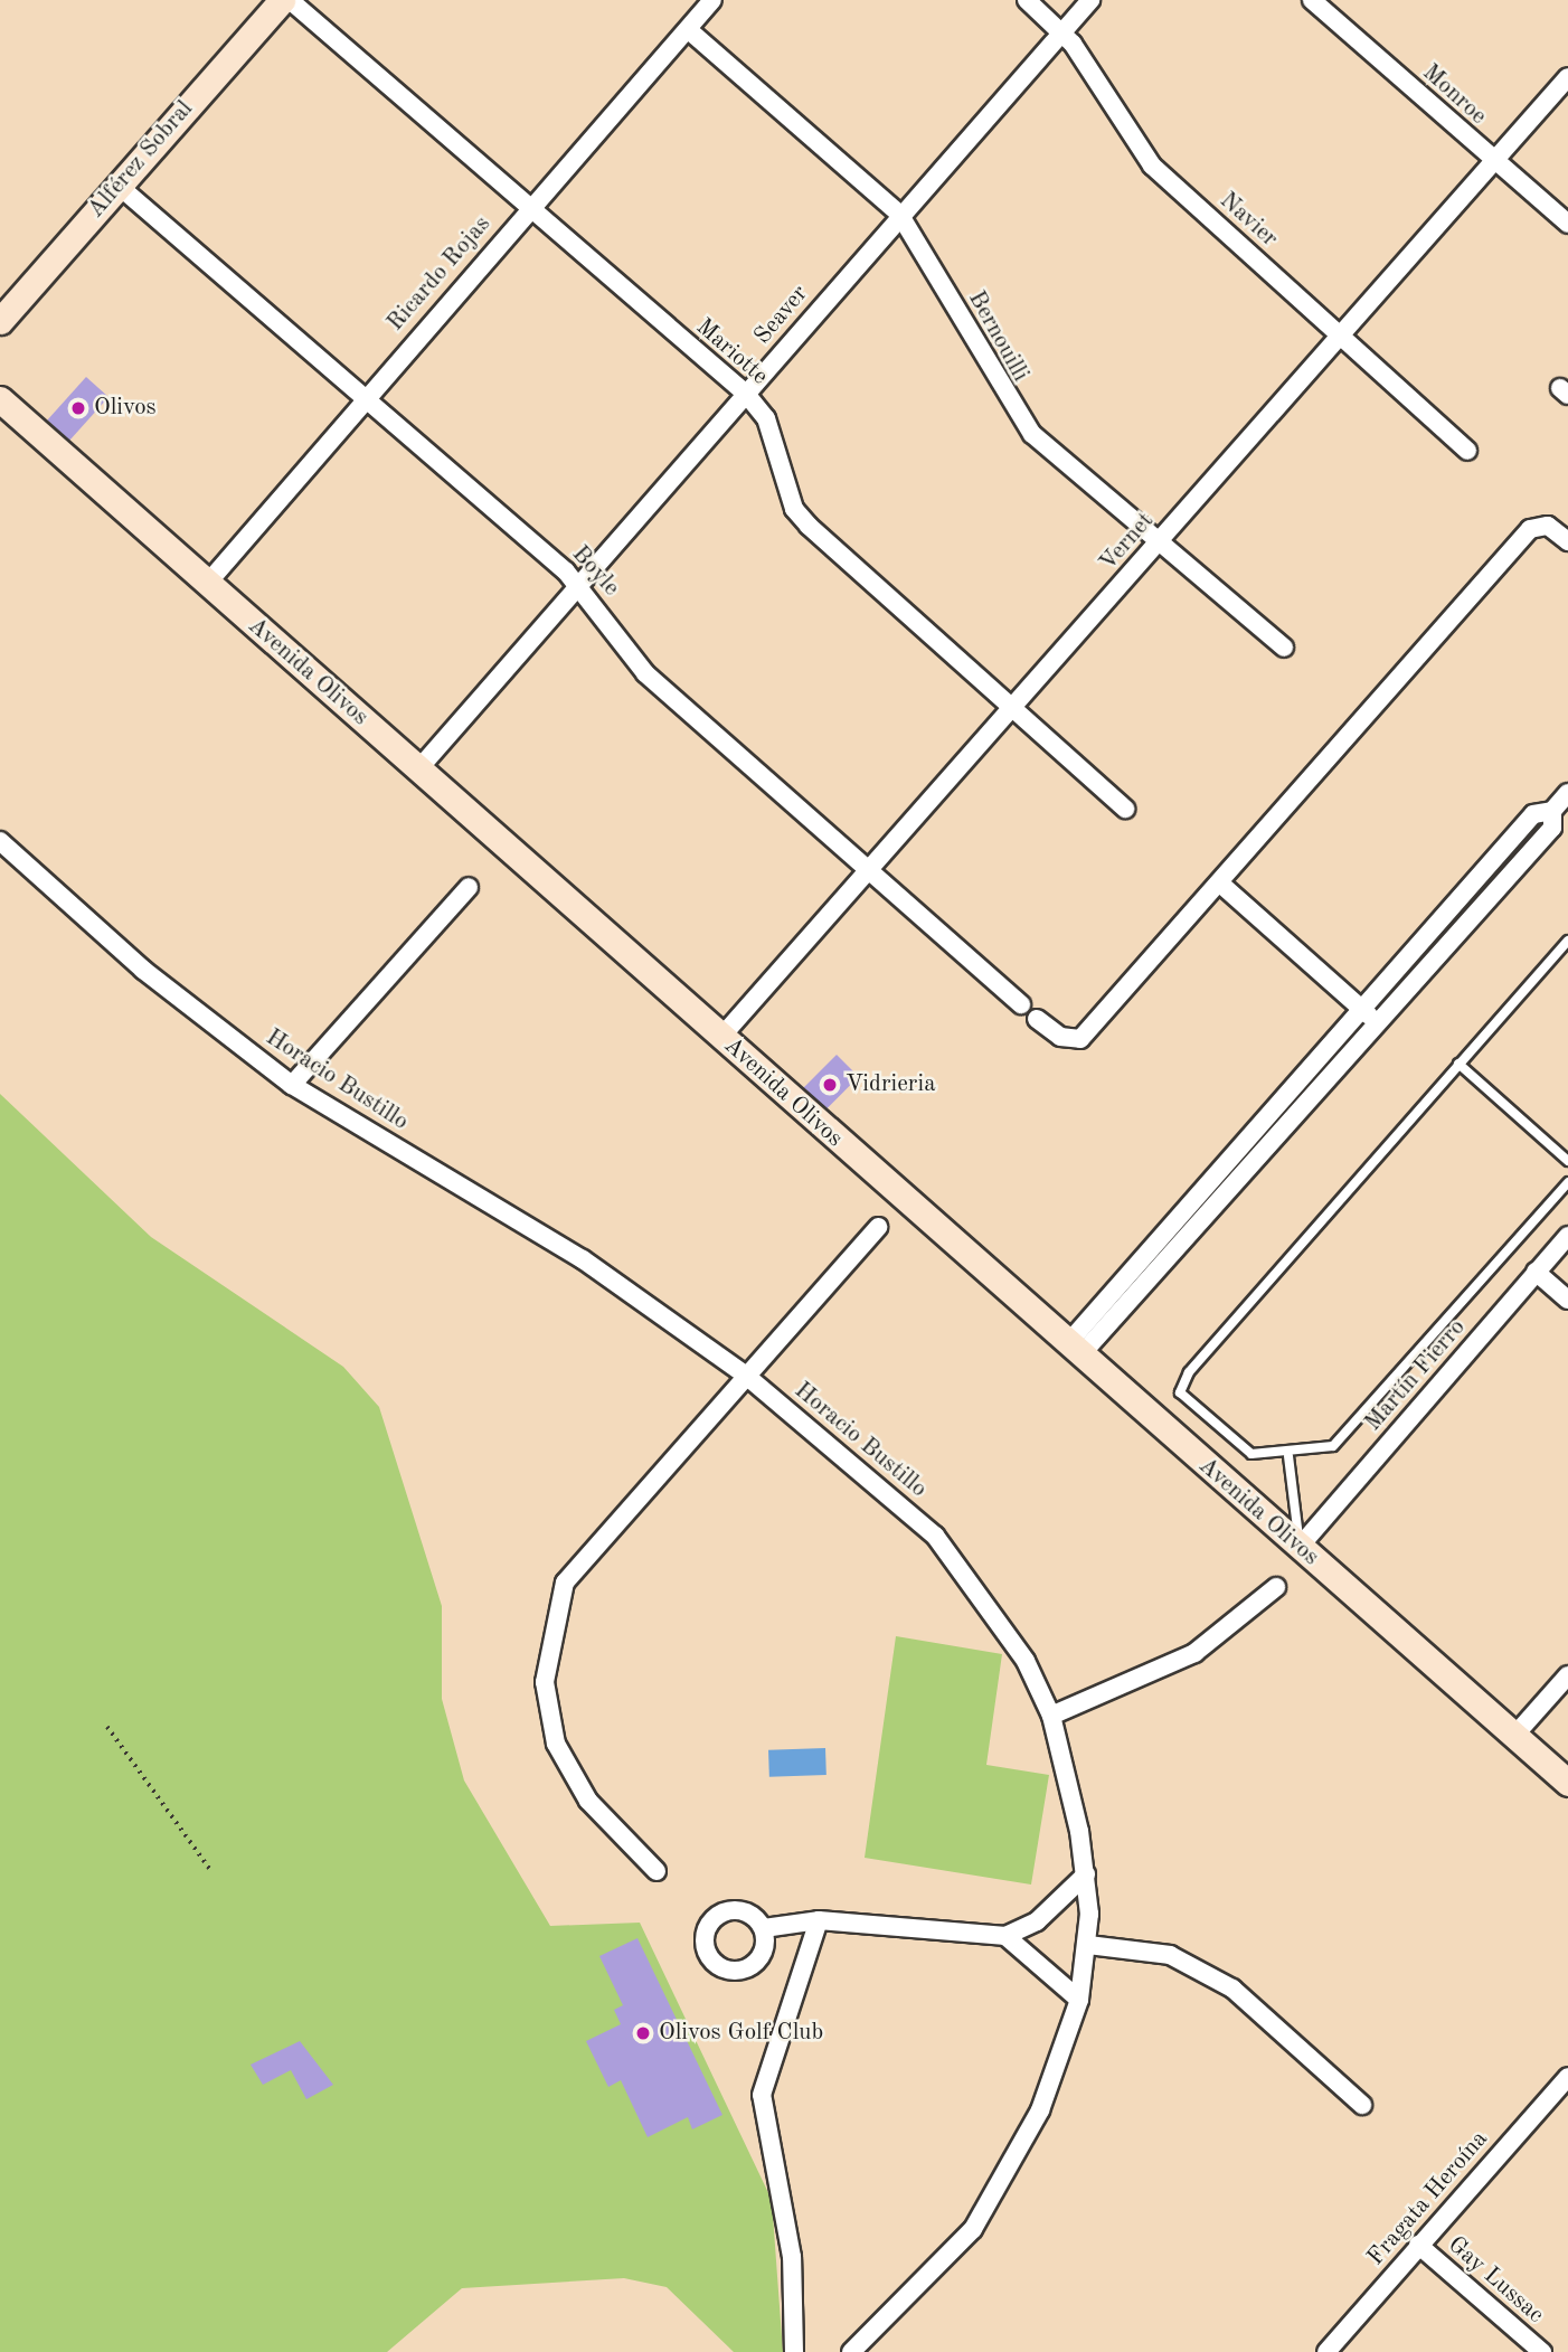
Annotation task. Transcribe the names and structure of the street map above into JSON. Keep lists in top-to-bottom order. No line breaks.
{"streets":{"street":["Monroe","Alférez Sobral","Navier","Ricardo Rojas","Seaver","Bernouilli","Mariotte","Vernet","Boyle","Avenida Olivos","Horacio Bustillo","Martín Fierro","Fragata Heroína","Gay Lussac"]},"crossings":[["Monroe","Vernet"],["Alférez Sobral","Boyle"],["Navier","Seaver"],["Navier","Vernet"],["Ricardo Rojas","Bernouilli"],["Ricardo Rojas","Mariotte"],["Ricardo Rojas","Boyle"],["Ricardo Rojas","Avenida Olivos"],["Seaver","Bernouilli"],["Seaver","Mariotte"],["Seaver","Boyle"],["Seaver","Avenida Olivos"],["Bernouilli","Vernet"],["Mariotte","Vernet"],["Vernet","Boyle"],["Vernet","Avenida Olivos"],["Avenida Olivos","Martín Fierro"],["Fragata Heroína","Gay Lussac"]],"places":["Olivos","Vidrieria","Olivos Golf Club"]}
